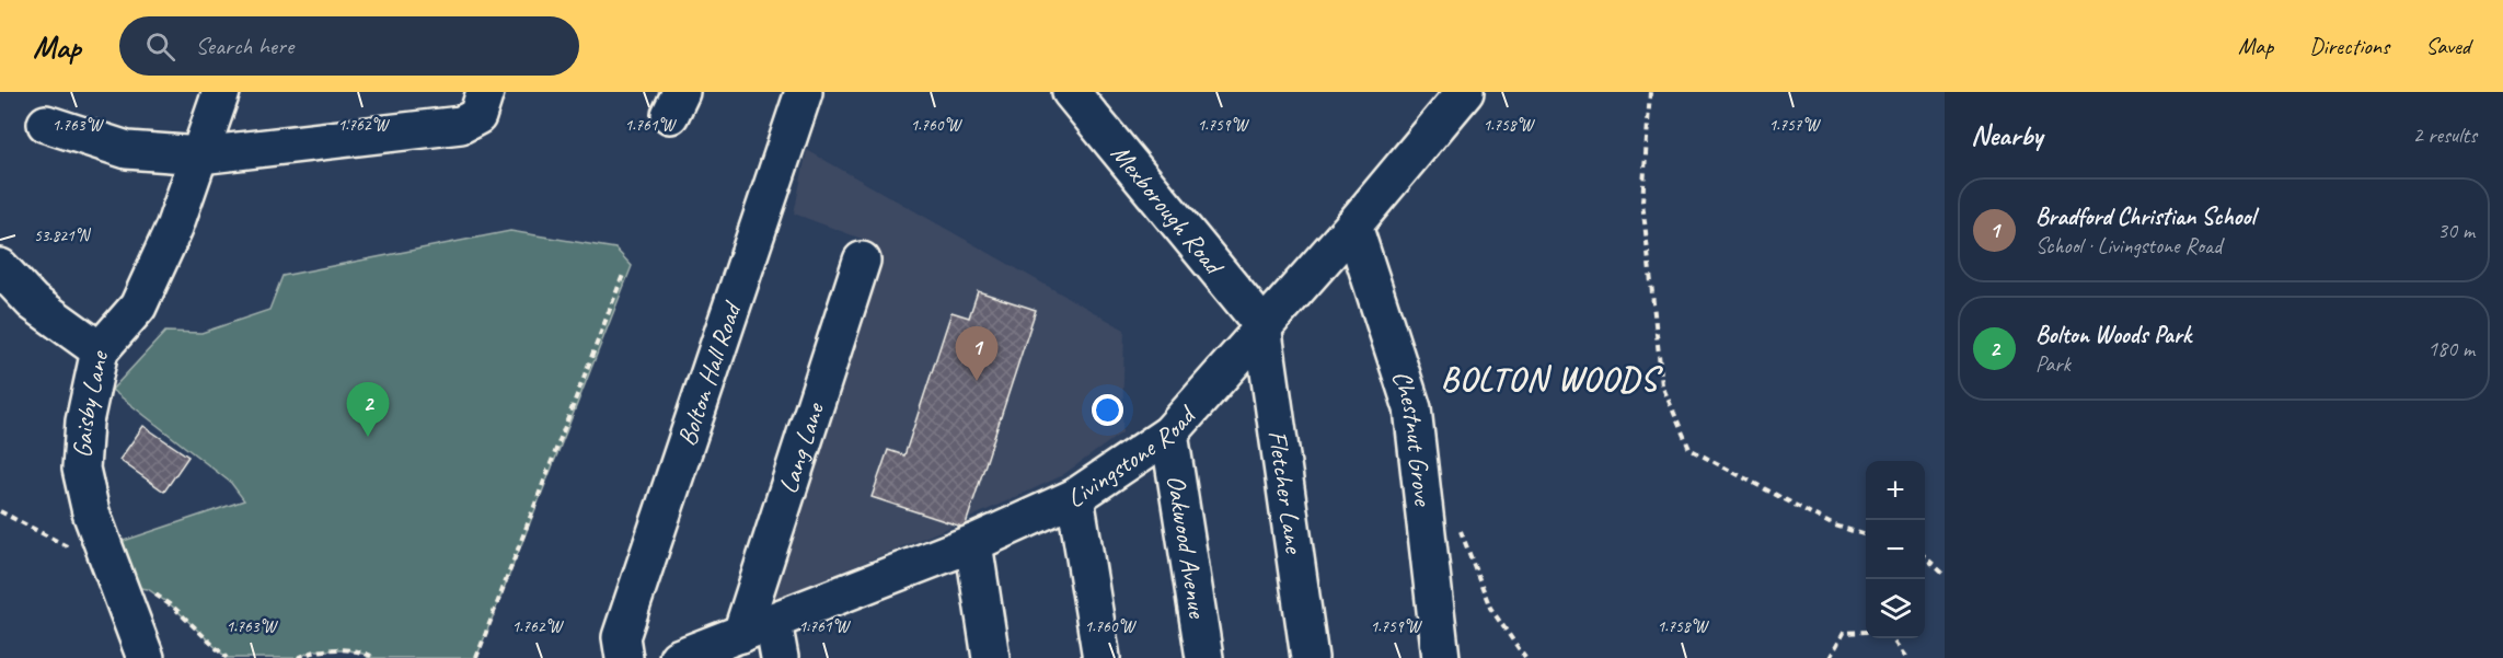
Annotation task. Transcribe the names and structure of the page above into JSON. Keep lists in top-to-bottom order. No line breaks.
{"streets":{"street":["Mexborough Road","Bolton Hall Road","Gaisby Lane","Chestnut Grove","Lang Lane","Livingstone Road","Fletcher Lane","Oakwood Avenue"]},"crossings":[["Mexborough Road","Livingstone Road"],["Mexborough Road","Fletcher Lane"],["Chestnut Grove","Livingstone Road"],["Lang Lane","Livingstone Road"],["Livingstone Road","Fletcher Lane"],["Livingstone Road","Oakwood Avenue"]],"districts":["BOLTON WOODS"],"page":{"header":"Map","search":"Search here","nav":["Map","Directions","Saved"],"heading":["Nearby","2 results"],"list":[{"mark":"1","name":"Bradford Christian School","note":"School · Livingstone Road","value":"30 m"},{"mark":"2","name":"Bolton Woods Park","note":"Park","value":"180 m"}],"pins":["1","2"],"map_buttons":["+","−"]},"coordinates":["1.763°W","1.762°W","1.761°W","1.760°W","1.759°W","1.758°W","1.757°W","53.821°N"]}
